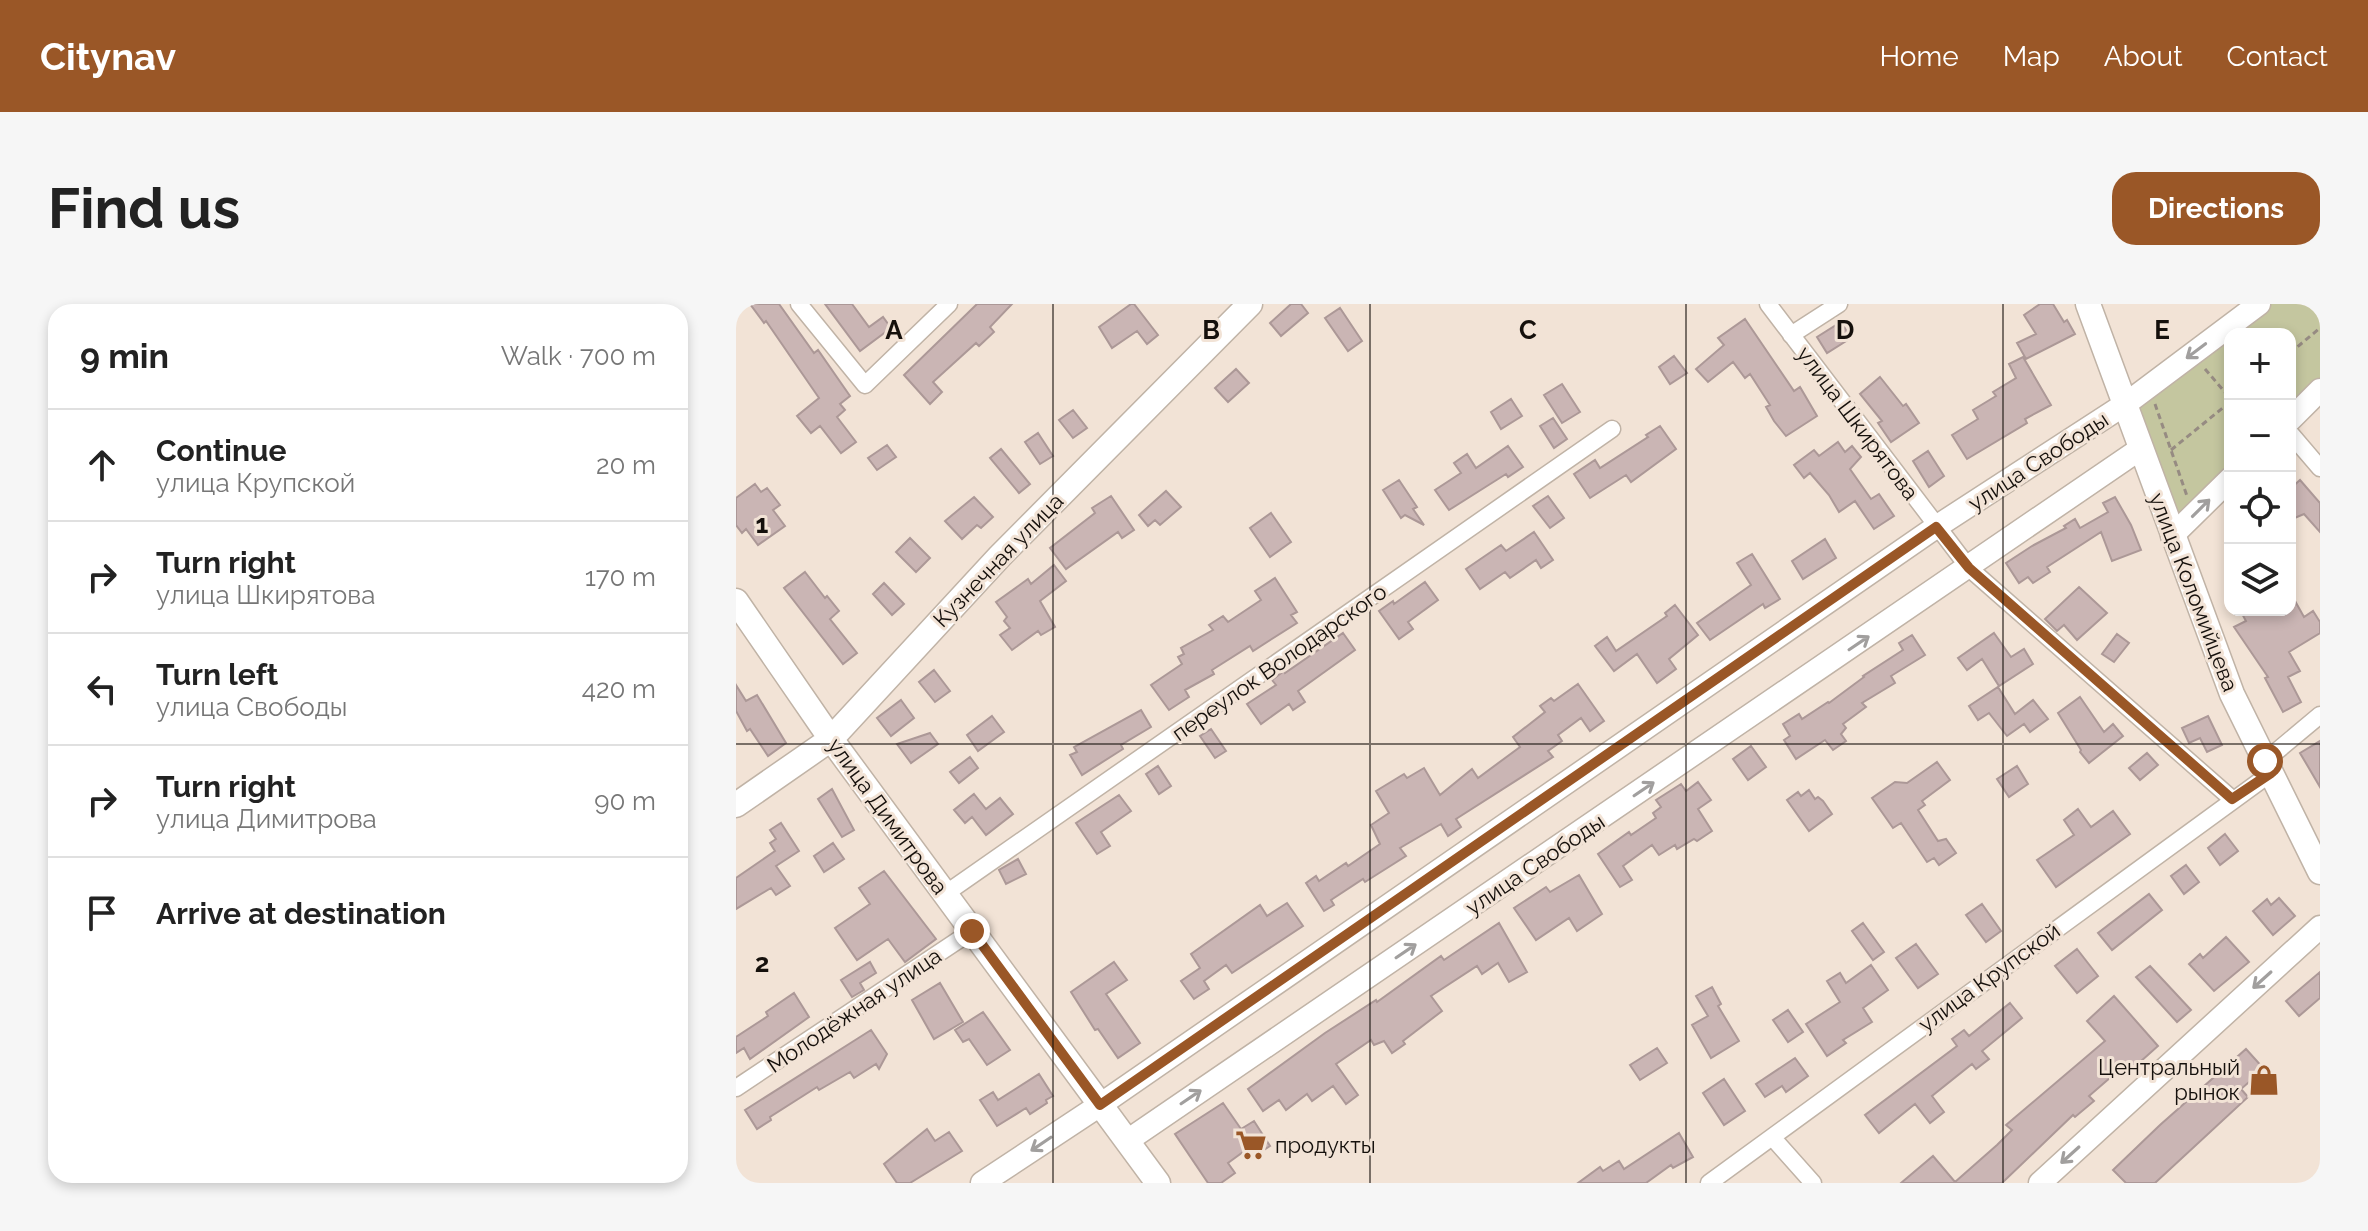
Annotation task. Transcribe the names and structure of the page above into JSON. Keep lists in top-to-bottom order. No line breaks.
{"streets":{"main road":["Кузнечная улица","улица Коломийцева","улица Димитрова"],"street":["улица Шкирятова","улица Свободы","переулок Володарского","улица Крупской","Молодёжная улица"]},"crossings":[["улица Шкирятова","улица Свободы"],["улица Шкирятова","улица Крупской"],["улица Свободы","улица Коломийцева"],["улица Свободы","улица Димитрова"],["Кузнечная улица","улица Димитрова"],["улица Коломийцева","улица Крупской"],["переулок Володарского","улица Димитрова"],["улица Димитрова","Молодёжная улица"]],"places":{"shop":["Центральный рынок"],"supermarket":["продукты"]},"page":{"header":"Citynav","nav":["Home","Map","About","Contact"],"buttons":"Directions","title":"Find us","heading":["9 min","Walk · 700 m"],"map_buttons":["+","−"],"list":[["Continue","улица Крупской","20 m"],["Turn right","улица Шкирятова","170 m"],["Turn left","улица Свободы","420 m"],["Turn right","улица Димитрова","90 m"],"Arrive at destination"]},"grid":{"columns":["A","B","C","D","E"],"rows":["1","2"]}}
